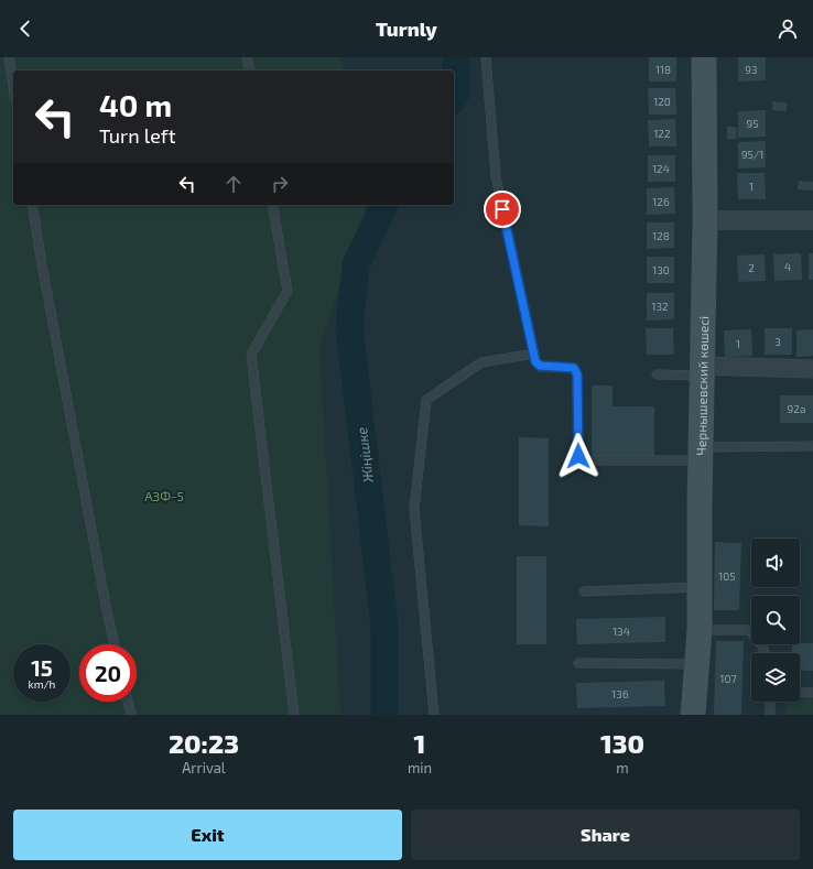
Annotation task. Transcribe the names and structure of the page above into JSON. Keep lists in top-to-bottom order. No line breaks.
{"streets":{"street":["Чернышевский көшесі"]},"water":["Жіңішке"],"parks":["АЗФ-5"],"house_numbers":["118","93","120","95","122","95/1","124","1","126","128","4","2","130","132","3","1","92а","105","134","107","136"],"page":{"header":"Turnly","turn":["40 m","Turn left"],"speed":"15 km/h","limit":"20","eta":["20:23","Arrival","1","min","130","m"],"buttons":["Exit","Share"]}}
